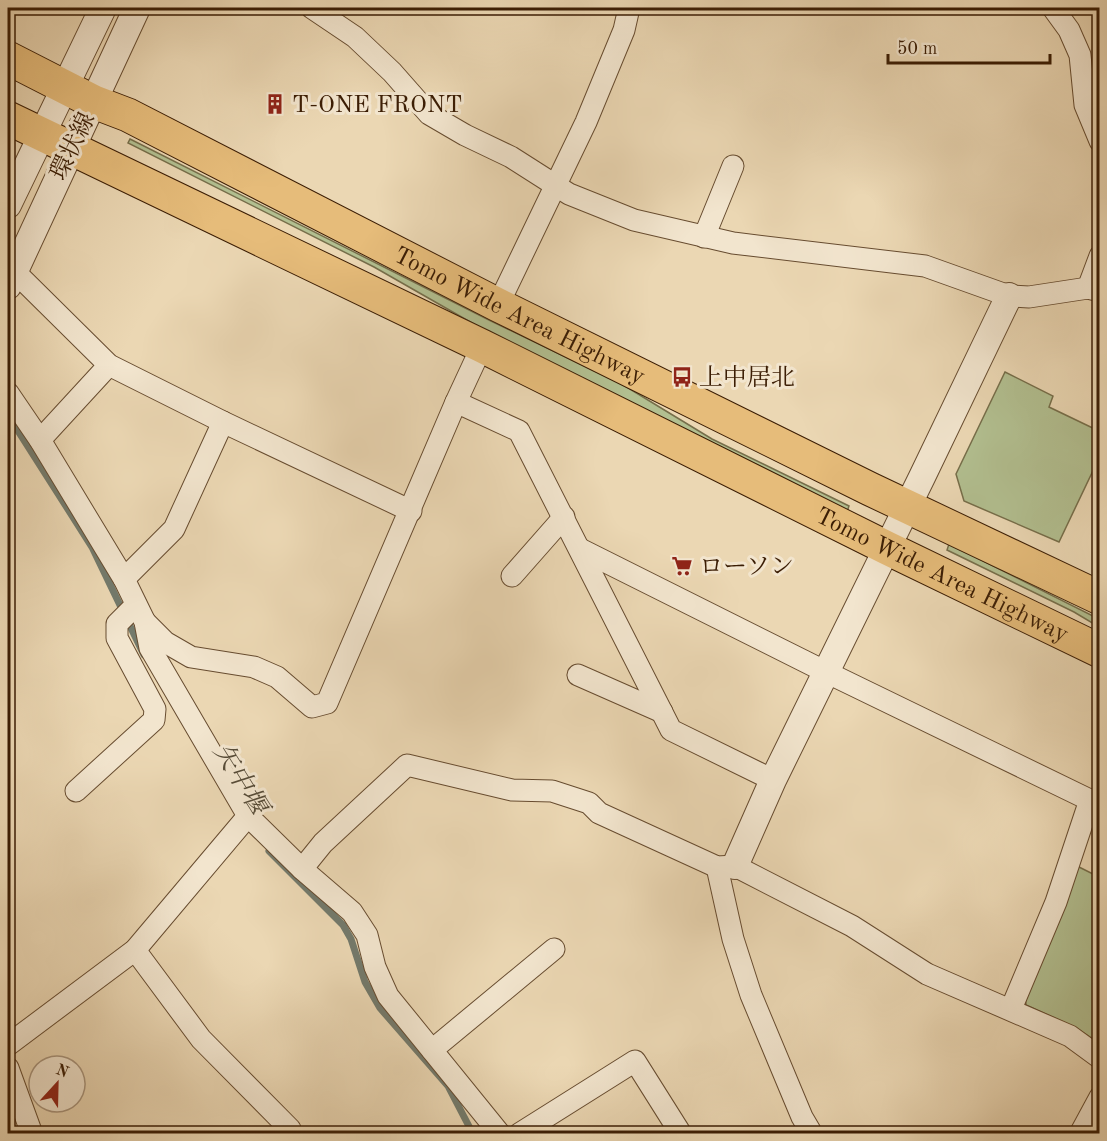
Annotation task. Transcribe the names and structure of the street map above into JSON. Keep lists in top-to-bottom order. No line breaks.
{"streets":{"highway":["Tomo Wide Area Highway"],"street":["環状線"]},"crossings":[["環状線","Tomo Wide Area Highway"]],"water":["矢中堰"],"places":{"building":["T-ONE FRONT"],"bus stop":["上中居北"],"supermarket":["ローソン"]},"scale_bar":"50 m","north":"top"}
